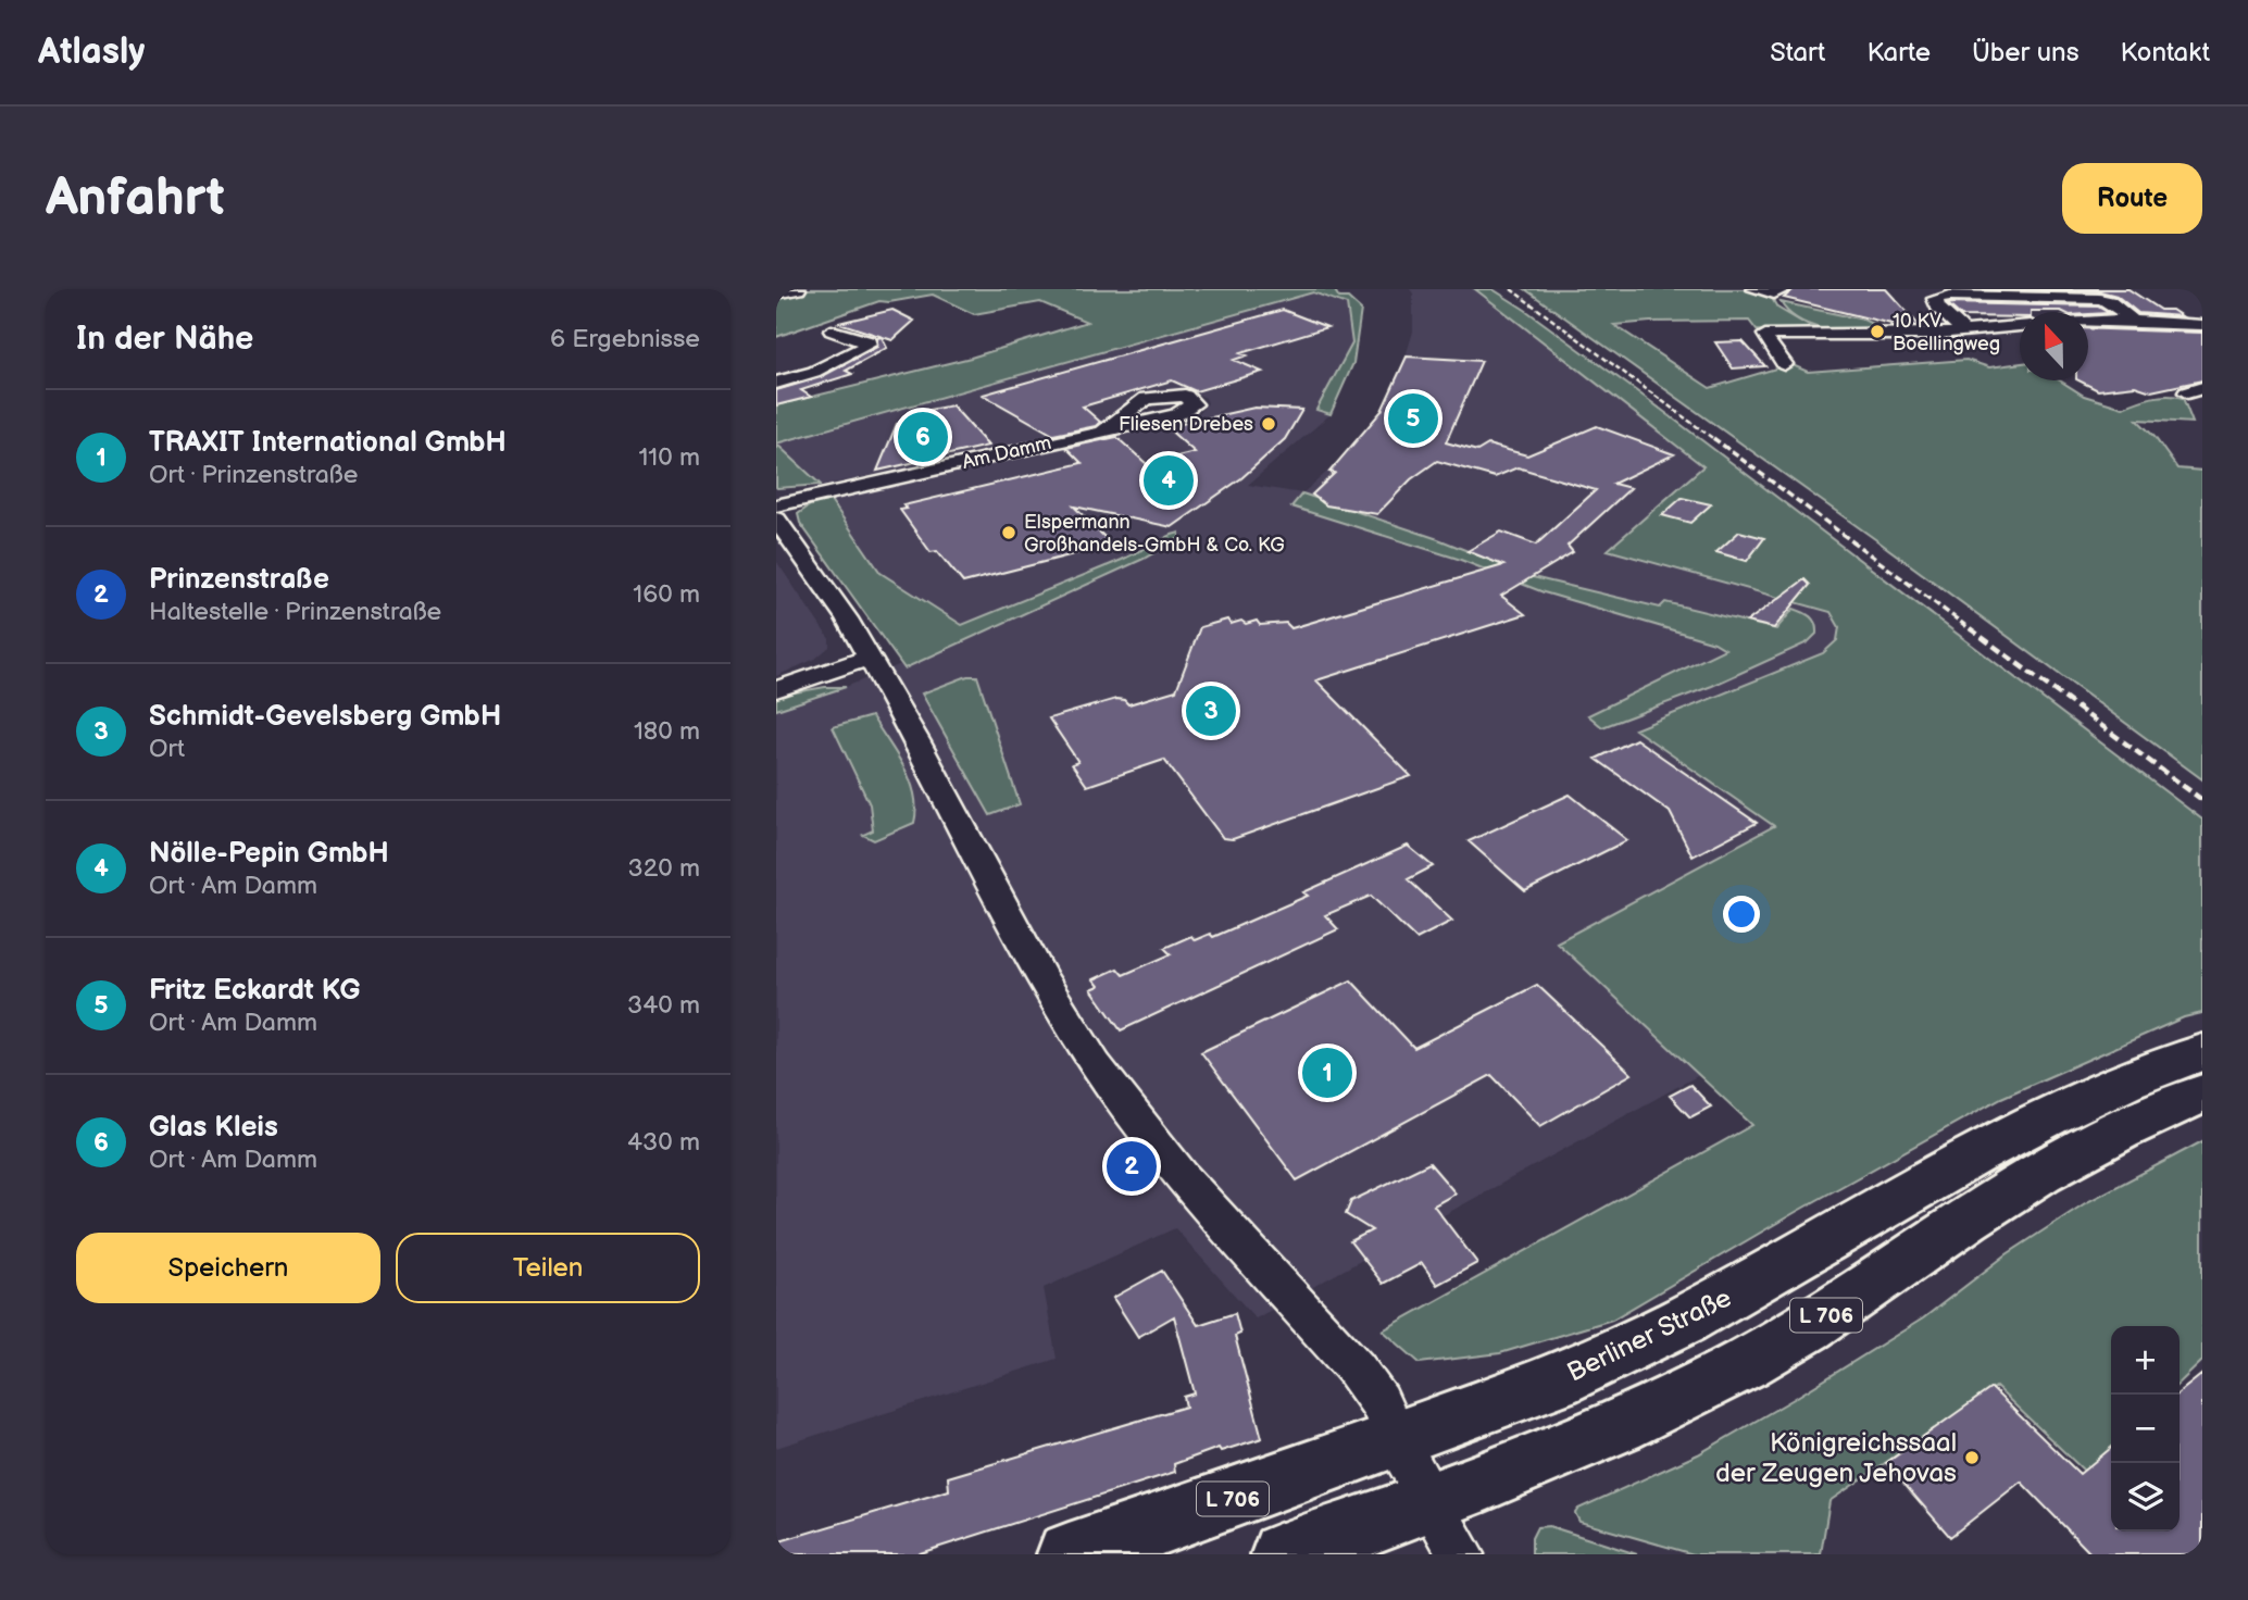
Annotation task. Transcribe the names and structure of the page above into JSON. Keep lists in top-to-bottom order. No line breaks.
{"streets":{"main road":["L 706","Berliner Straße"],"street":["Am Damm"]},"places":["10 KV Boellingweg","Fliesen Drebes","Elspermann Großhandels-GmbH & Co. KG","Königreichssaal der Zeugen Jehovas"],"north":"top","page":{"header":"Atlasly","nav":["Start","Karte","Über uns","Kontakt"],"buttons":["Route",["Speichern","Teilen"]],"title":"Anfahrt","heading":["In der Nähe","6 Ergebnisse"],"list":[{"mark":"1","name":"TRAXIT International GmbH","note":"Ort · Prinzenstraße","value":"110 m"},{"mark":"2","name":"Prinzenstraße","note":"Haltestelle · Prinzenstraße","value":"160 m"},{"mark":"3","name":"Schmidt-Gevelsberg GmbH","note":"Ort","value":"180 m"},{"mark":"4","name":"Nölle-Pepin GmbH","note":"Ort · Am Damm","value":"320 m"},{"mark":"5","name":"Fritz Eckardt KG","note":"Ort · Am Damm","value":"340 m"},{"mark":"6","name":"Glas Kleis","note":"Ort · Am Damm","value":"430 m"}],"pins":["5","6","4","3","1","2"],"map_buttons":["+","−"]}}
